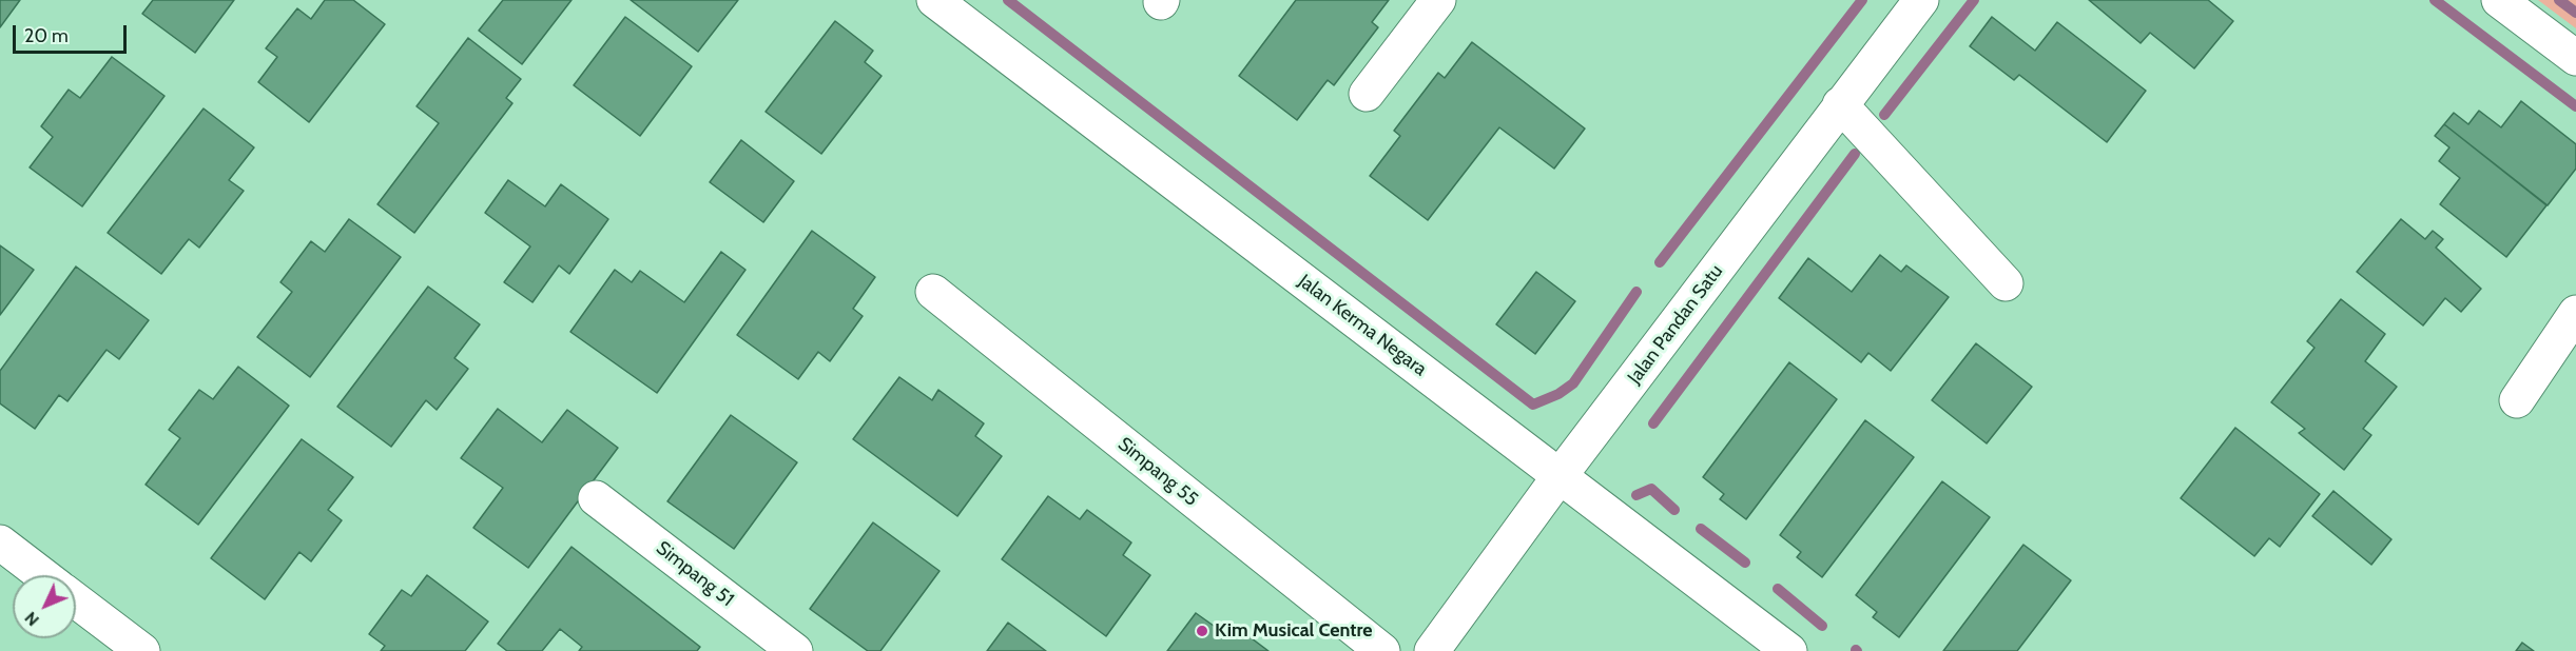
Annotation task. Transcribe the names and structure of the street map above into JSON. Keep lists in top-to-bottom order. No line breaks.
{"streets":{"street":["Jalan Pandan Satu","Jalan Kerma Negara","Simpang 55","Simpang 51"]},"crossings":[["Jalan Pandan Satu","Jalan Kerma Negara"]],"places":["Kim Musical Centre"],"scale_bar":"20 m","north":"bottom left"}
